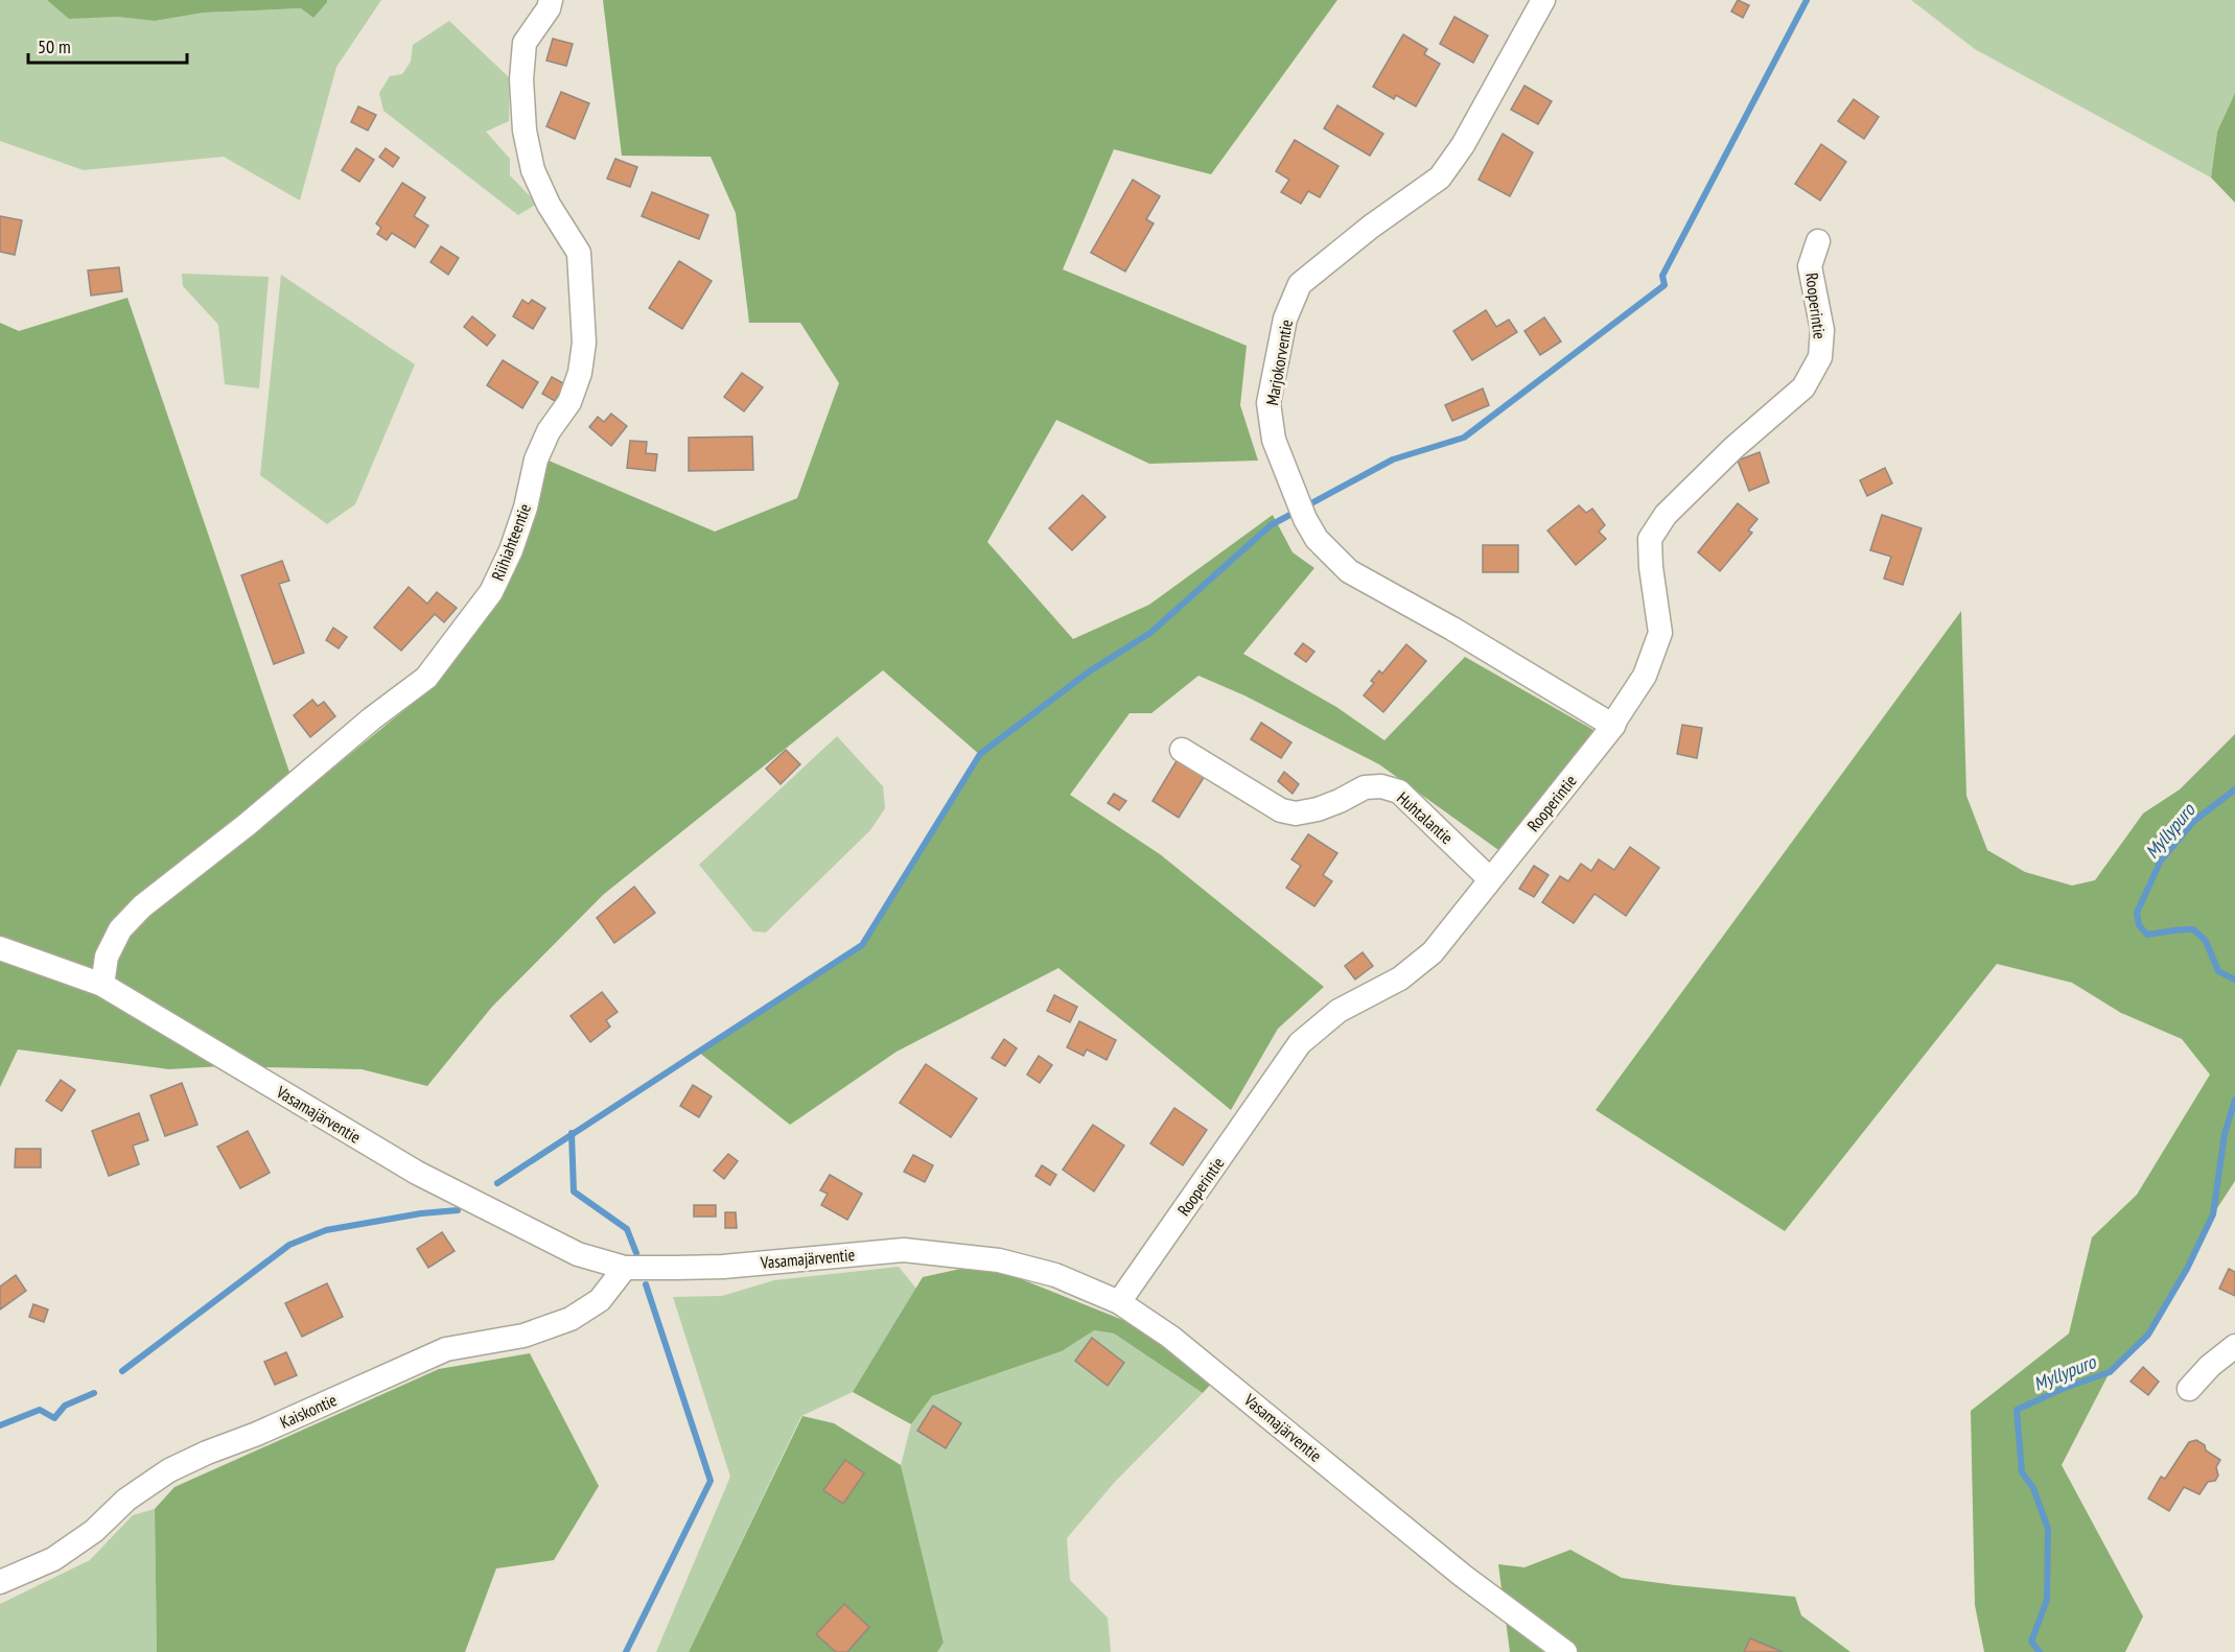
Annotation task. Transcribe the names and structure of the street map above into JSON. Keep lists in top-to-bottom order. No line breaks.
{"streets":{"street":["Rooperintie","Marjokorventie","Riihiahteentie","Huhtalantie","Vasamajärventie","Kaiskontie"]},"crossings":[["Rooperintie","Marjokorventie"],["Rooperintie","Huhtalantie"],["Rooperintie","Vasamajärventie"],["Riihiahteentie","Vasamajärventie"],["Vasamajärventie","Kaiskontie"]],"water":["Myllypuro"],"scale_bar":"50 m"}
